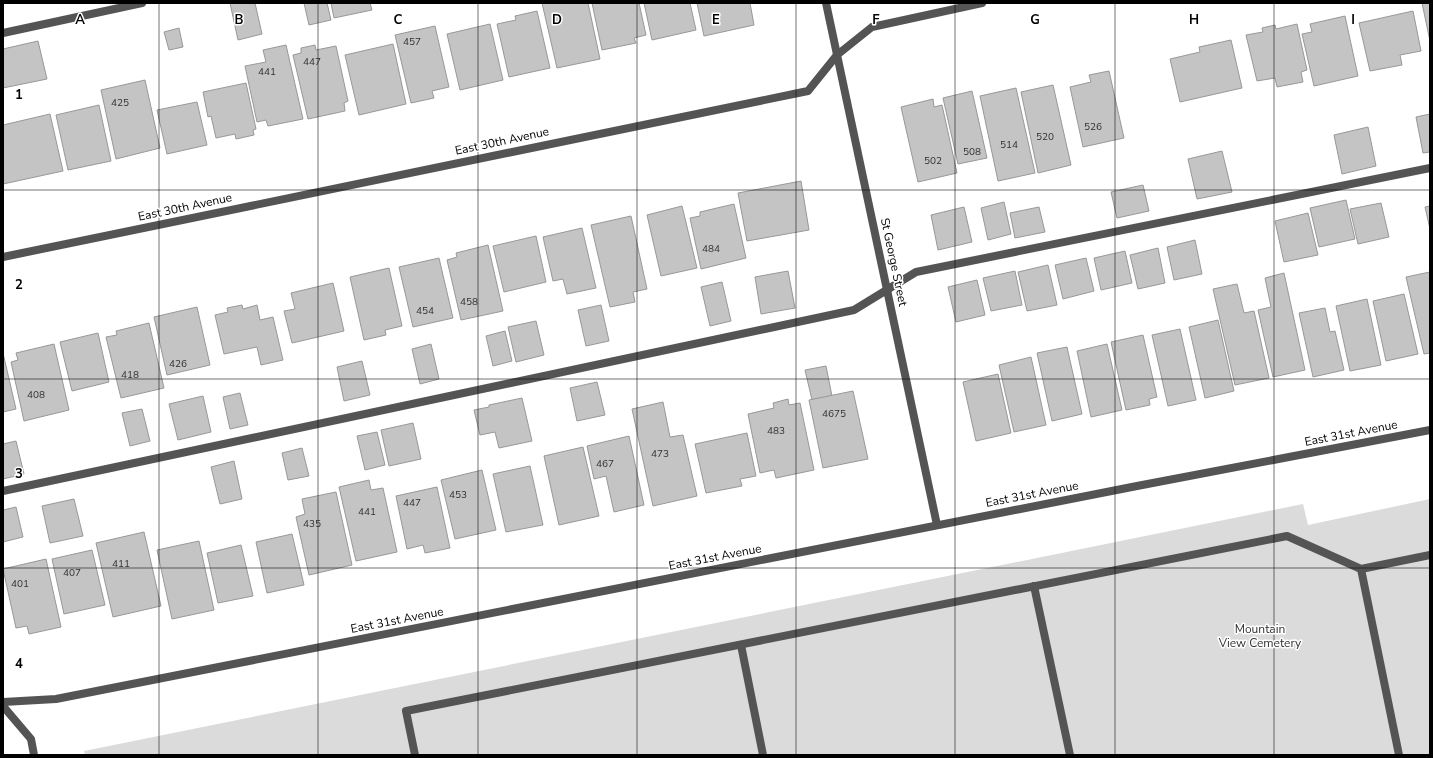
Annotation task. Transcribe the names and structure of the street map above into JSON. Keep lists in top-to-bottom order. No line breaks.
{"streets":{"street":["East 30th Avenue","St George Street","East 31st Avenue"]},"crossings":[["East 30th Avenue","St George Street"],["St George Street","East 31st Avenue"]],"parks":["Mountain View Cemetery"],"house_numbers":["457","447","441","425","526","520","514","508","502","484","458","454","426","418","408","4675","483","473","467","453","447","441","435","411","407","401"],"grid":{"columns":["A","B","C","D","E","F","G","H","I"],"rows":["1","2","3","4"]}}
